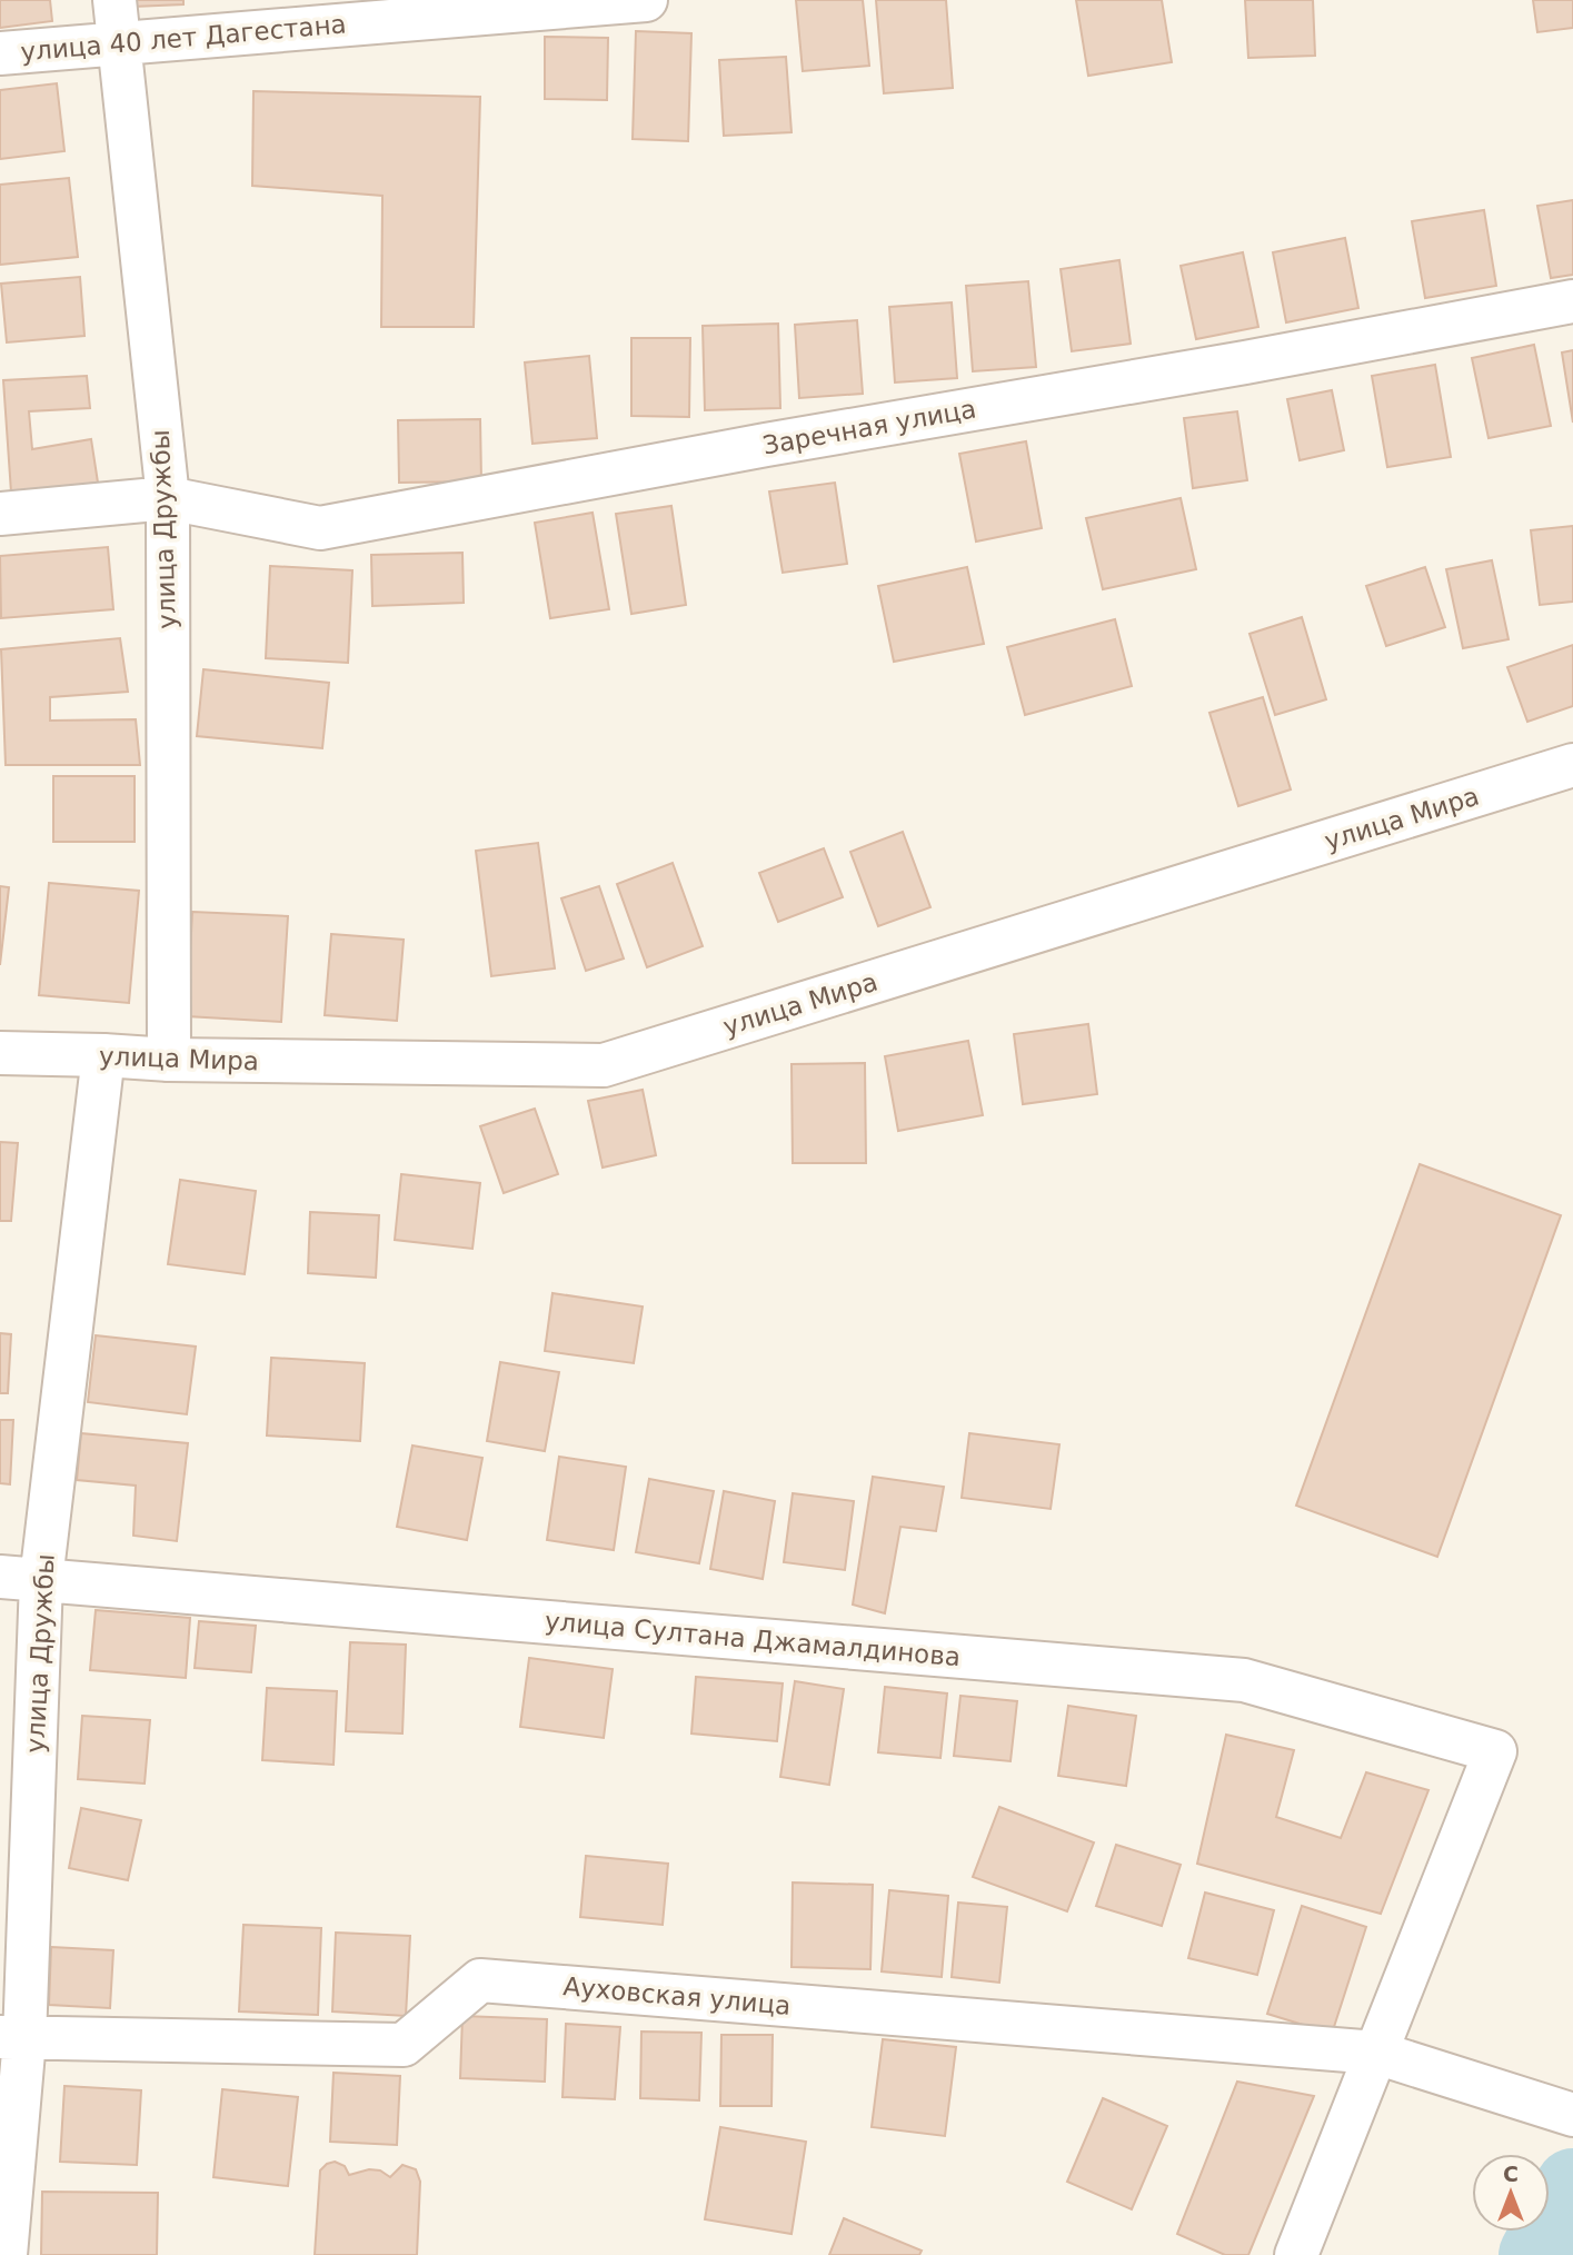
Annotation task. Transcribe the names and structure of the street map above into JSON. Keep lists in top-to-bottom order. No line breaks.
{"streets":{"street":["улица 40 лет Дагестана","Заречная улица","улица Дружбы","улица Мира","улица Султана Джамалдинова","Ауховская улица"]},"crossings":[["улица 40 лет Дагестана","улица Дружбы"],["Заречная улица","улица Дружбы"],["улица Дружбы","улица Мира"],["улица Дружбы","улица Султана Джамалдинова"],["улица Дружбы","Ауховская улица"],["улица Султана Джамалдинова","Ауховская улица"]],"north":"top"}
